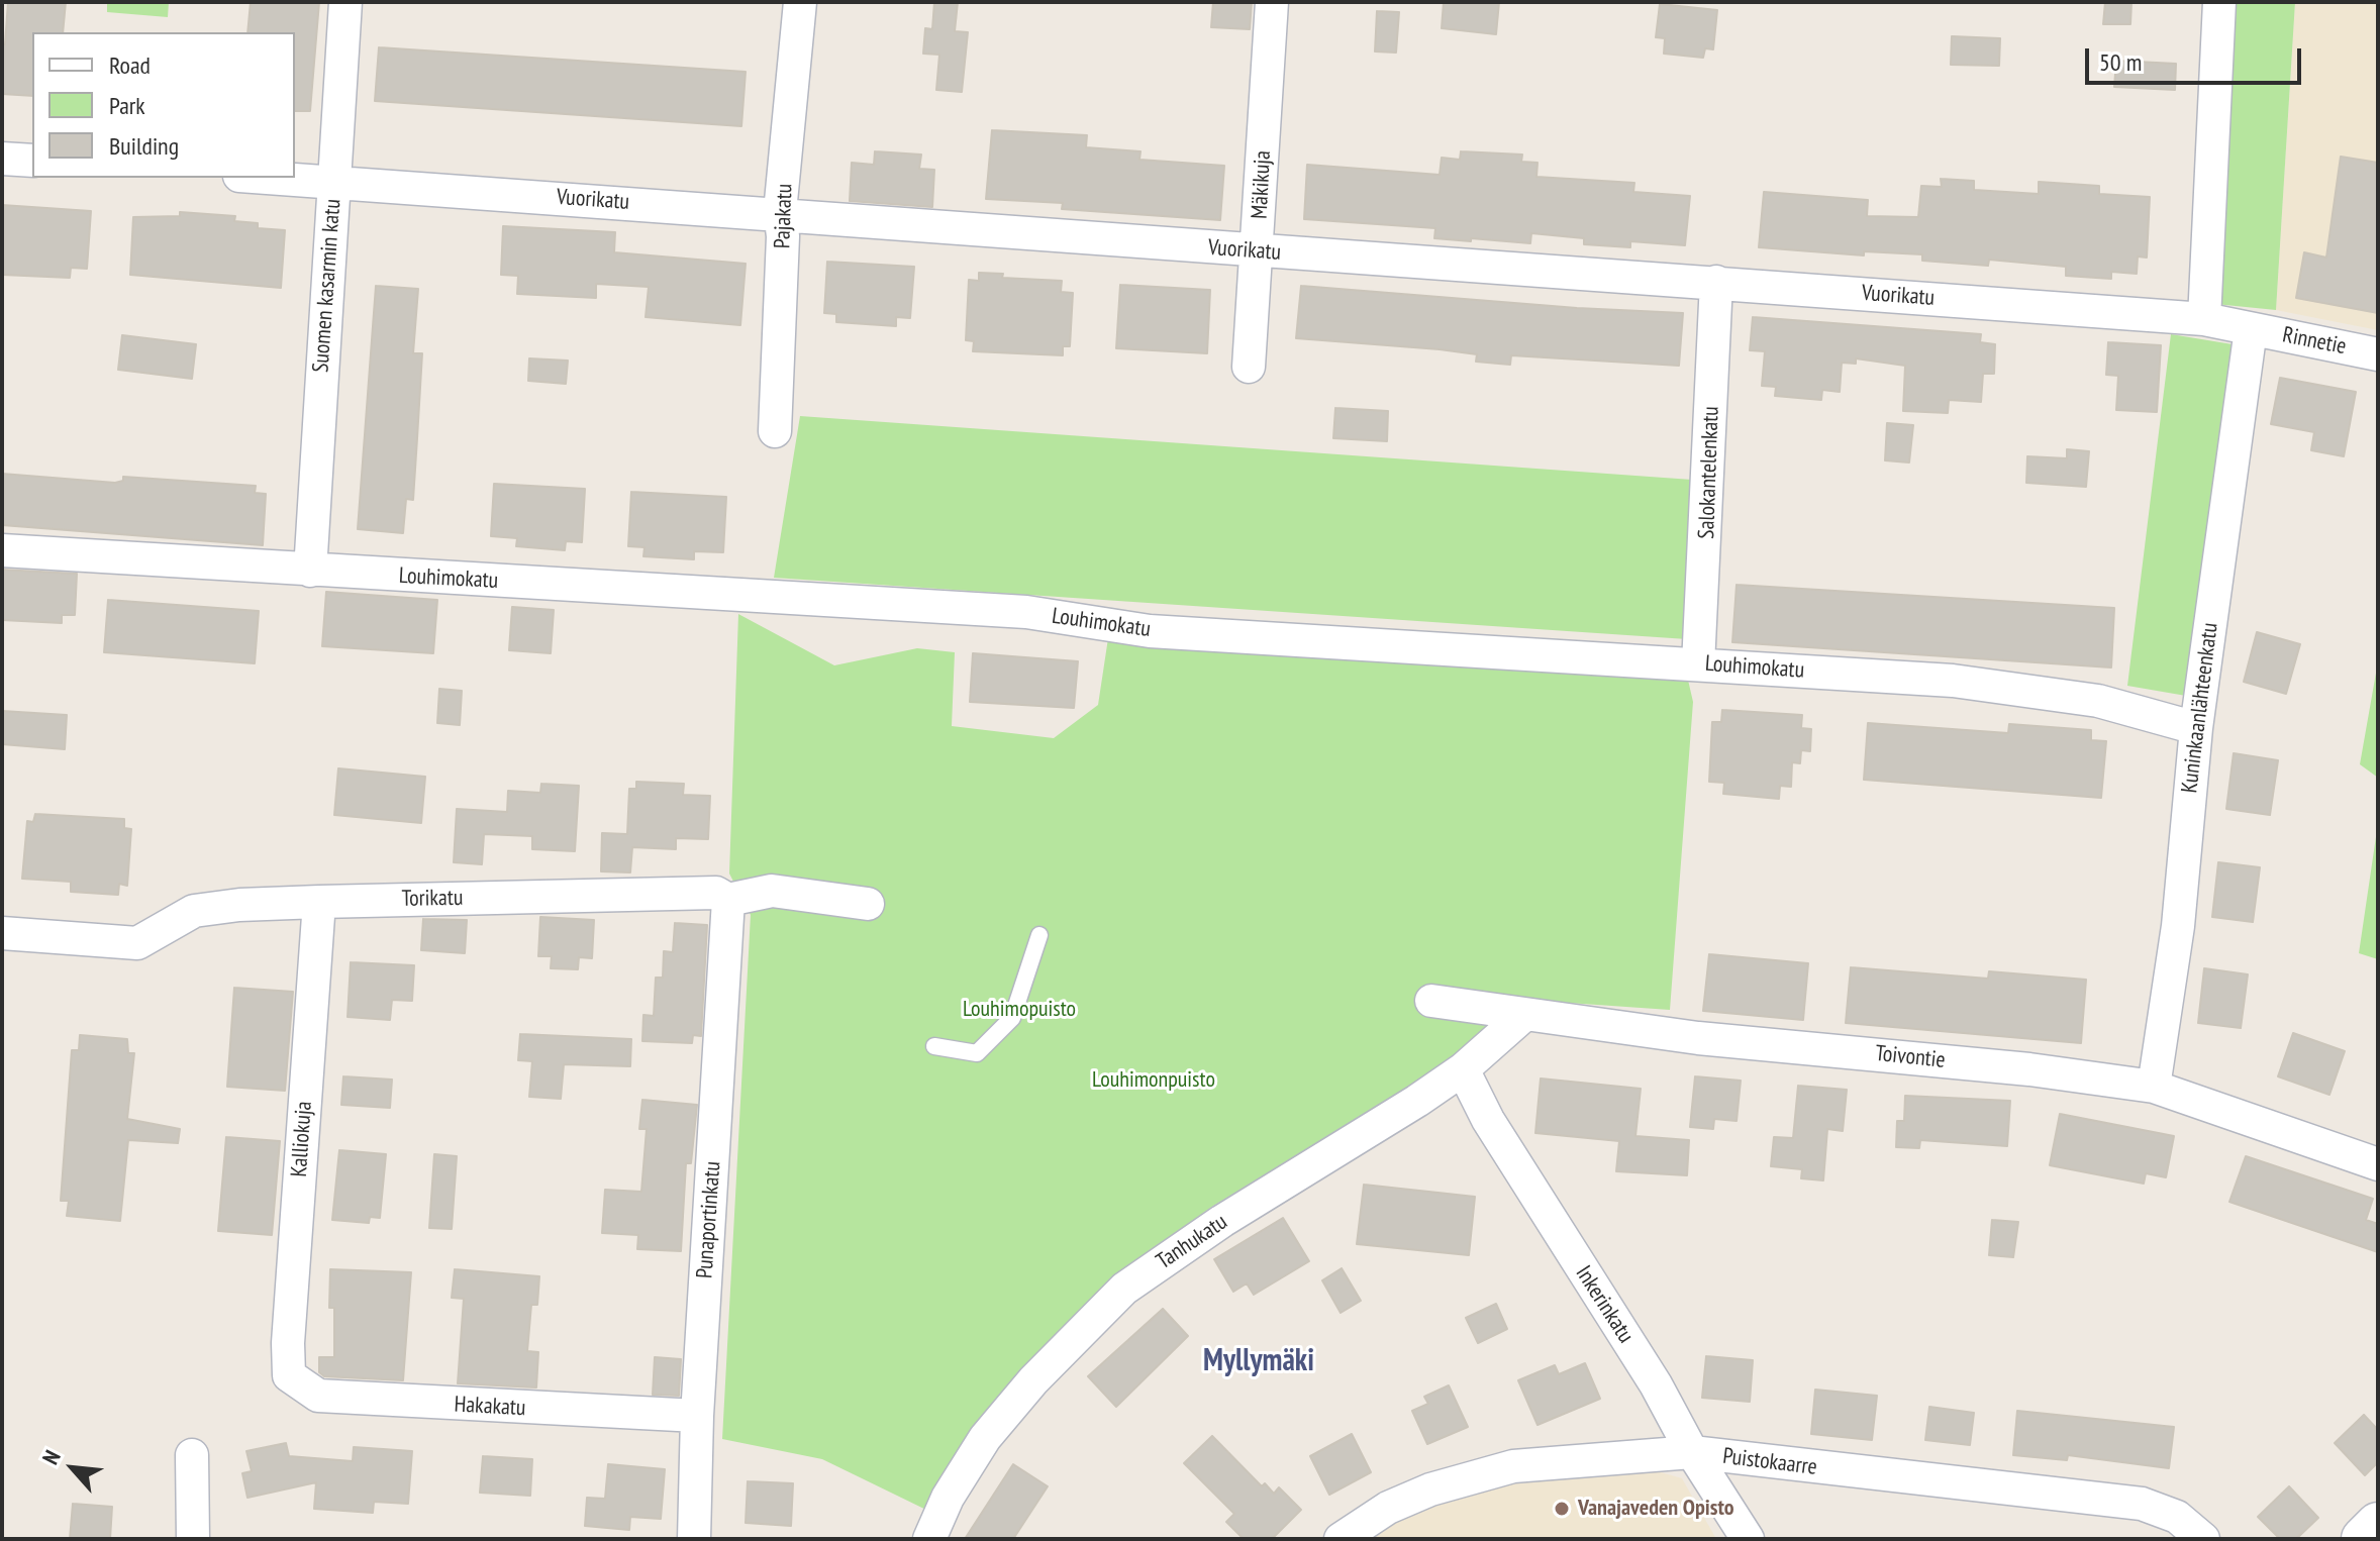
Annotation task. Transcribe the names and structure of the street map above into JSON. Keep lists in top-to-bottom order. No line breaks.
{"streets":{"street":["Mäkikuja","Vuorikatu","Pajakatu","Suomen kasarmin katu","Rinnetie","Salokantelenkatu","Louhimokatu","Kuninkaanlähteenkatu","Torikatu","Toivontie","Kalliokuja","Punaportinkatu","Tanhukatu","Inkerinkatu","Hakakatu","Puistokaarre"]},"crossings":[["Mäkikuja","Vuorikatu"],["Vuorikatu","Pajakatu"],["Vuorikatu","Suomen kasarmin katu"],["Vuorikatu","Rinnetie"],["Vuorikatu","Salokantelenkatu"],["Vuorikatu","Kuninkaanlähteenkatu"],["Suomen kasarmin katu","Louhimokatu"],["Rinnetie","Kuninkaanlähteenkatu"],["Salokantelenkatu","Louhimokatu"],["Louhimokatu","Kuninkaanlähteenkatu"],["Kuninkaanlähteenkatu","Toivontie"],["Torikatu","Kalliokuja"],["Torikatu","Punaportinkatu"],["Toivontie","Tanhukatu"],["Kalliokuja","Hakakatu"],["Punaportinkatu","Hakakatu"],["Tanhukatu","Inkerinkatu"],["Inkerinkatu","Puistokaarre"]],"districts":["Myllymäki"],"parks":["Louhimopuisto","Louhimonpuisto"],"places":["Vanajaveden Opisto"],"legend":["Road","Park","Building"],"scale_bar":"50 m","north":"top left"}
